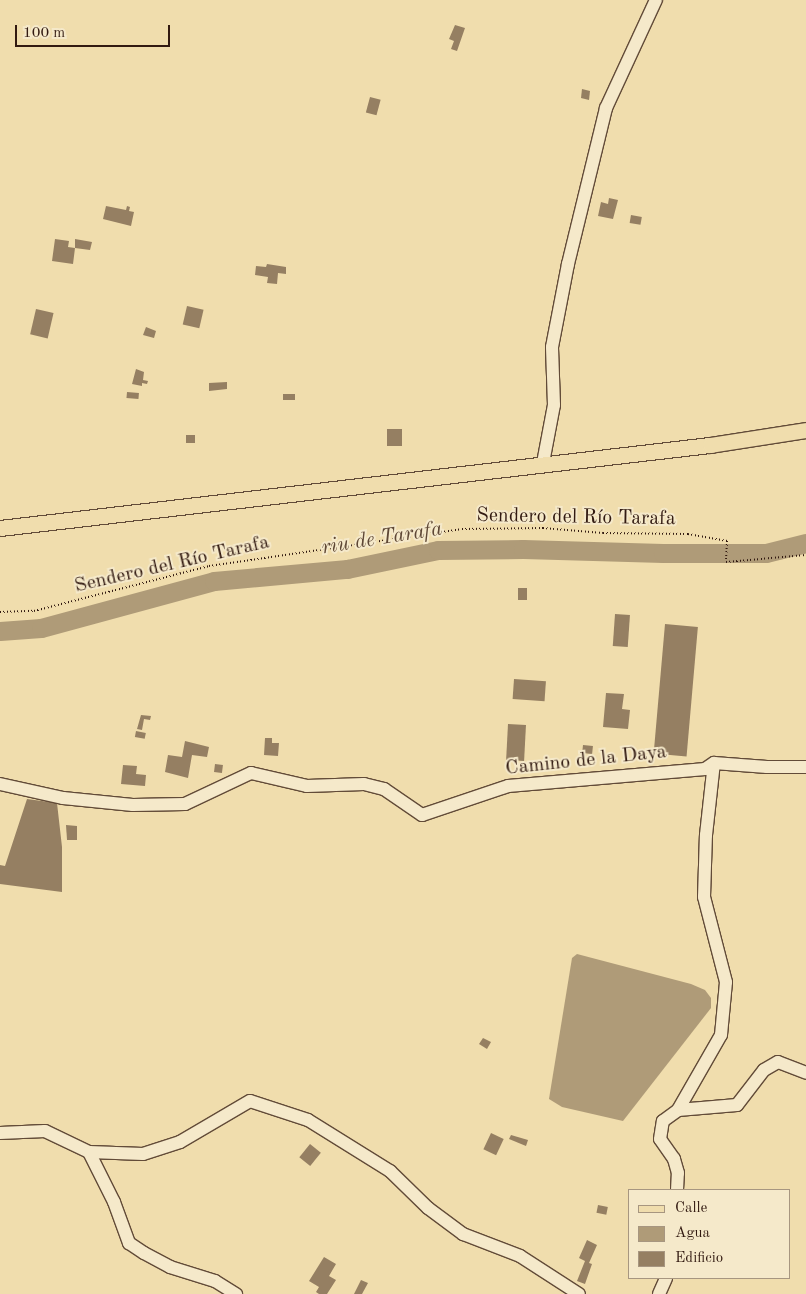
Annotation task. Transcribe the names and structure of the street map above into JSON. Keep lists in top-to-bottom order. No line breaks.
{"streets":{"street":["Camino de la Daya"],"path":["Sendero del Río Tarafa"]},"water":["riu de Tarafa"],"legend":["Calle","Agua","Edificio"],"scale_bar":"100 m"}
